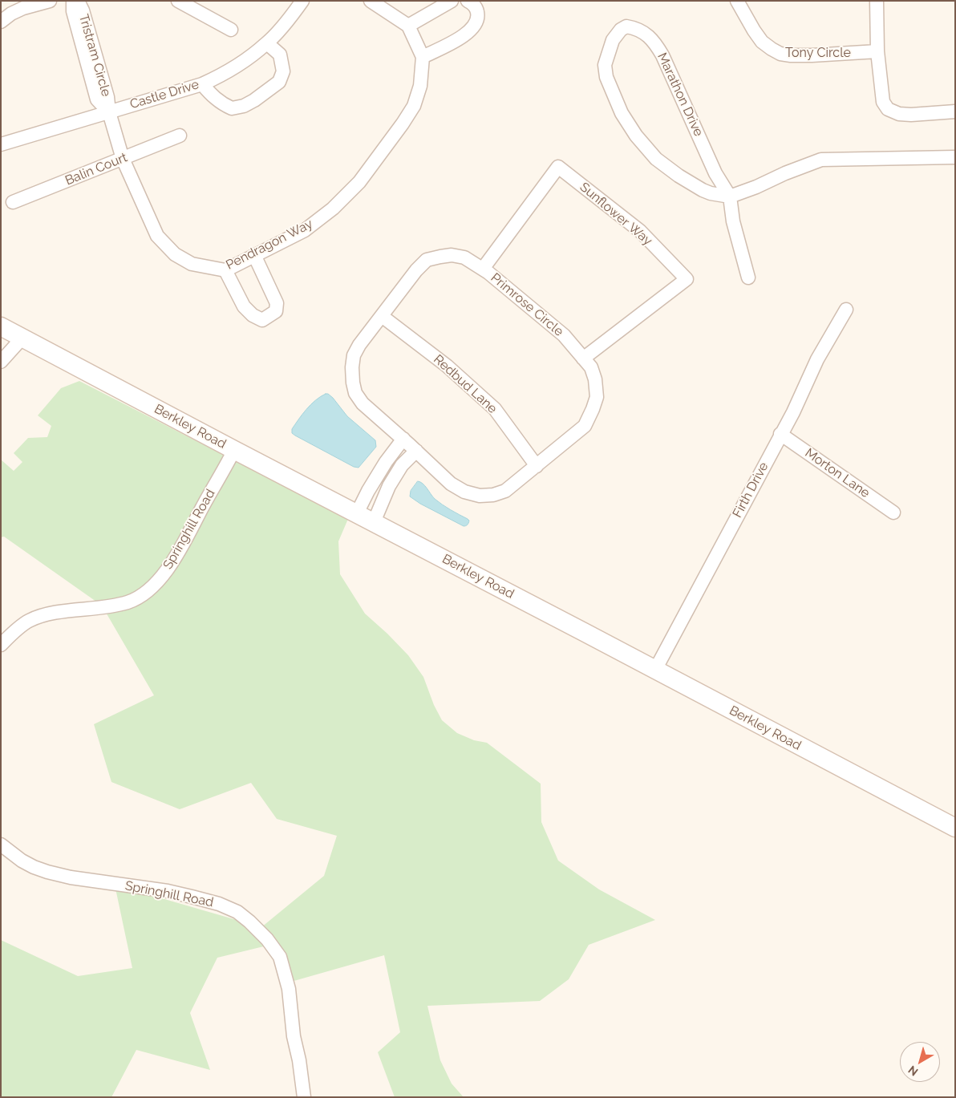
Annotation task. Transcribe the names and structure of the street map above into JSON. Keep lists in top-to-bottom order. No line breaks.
{"streets":{"street":["Tony Circle","Tristram Circle","Castle Drive","Marathon Drive","Balin Court","Sunflower Way","Pendragon Way","Primrose Circle","Redbud Lane","Berkley Road","Morton Lane","Firth Drive","Springhill Road"]},"crossings":[["Tristram Circle","Castle Drive"],["Tristram Circle","Pendragon Way"],["Castle Drive","Pendragon Way"],["Balin Court","Pendragon Way"],["Sunflower Way","Primrose Circle"],["Primrose Circle","Redbud Lane"],["Berkley Road","Firth Drive"],["Berkley Road","Springhill Road"],["Morton Lane","Firth Drive"]],"north":"bottom left"}
